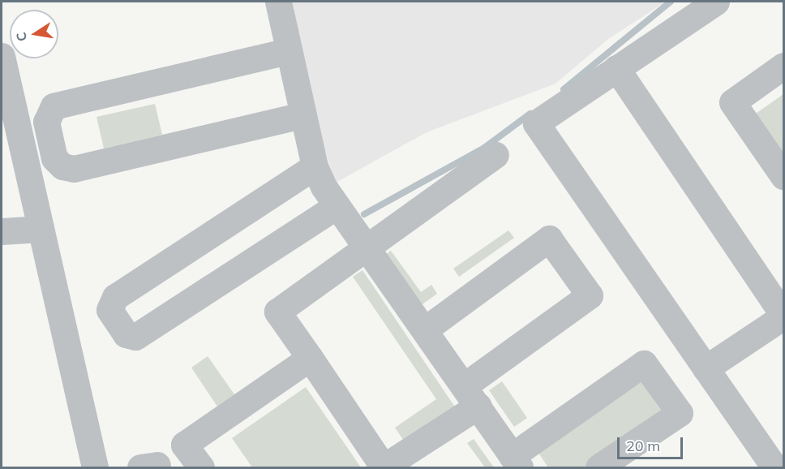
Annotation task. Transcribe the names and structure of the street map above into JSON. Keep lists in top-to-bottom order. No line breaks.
{"scale_bar":"20 m","north":"left"}
